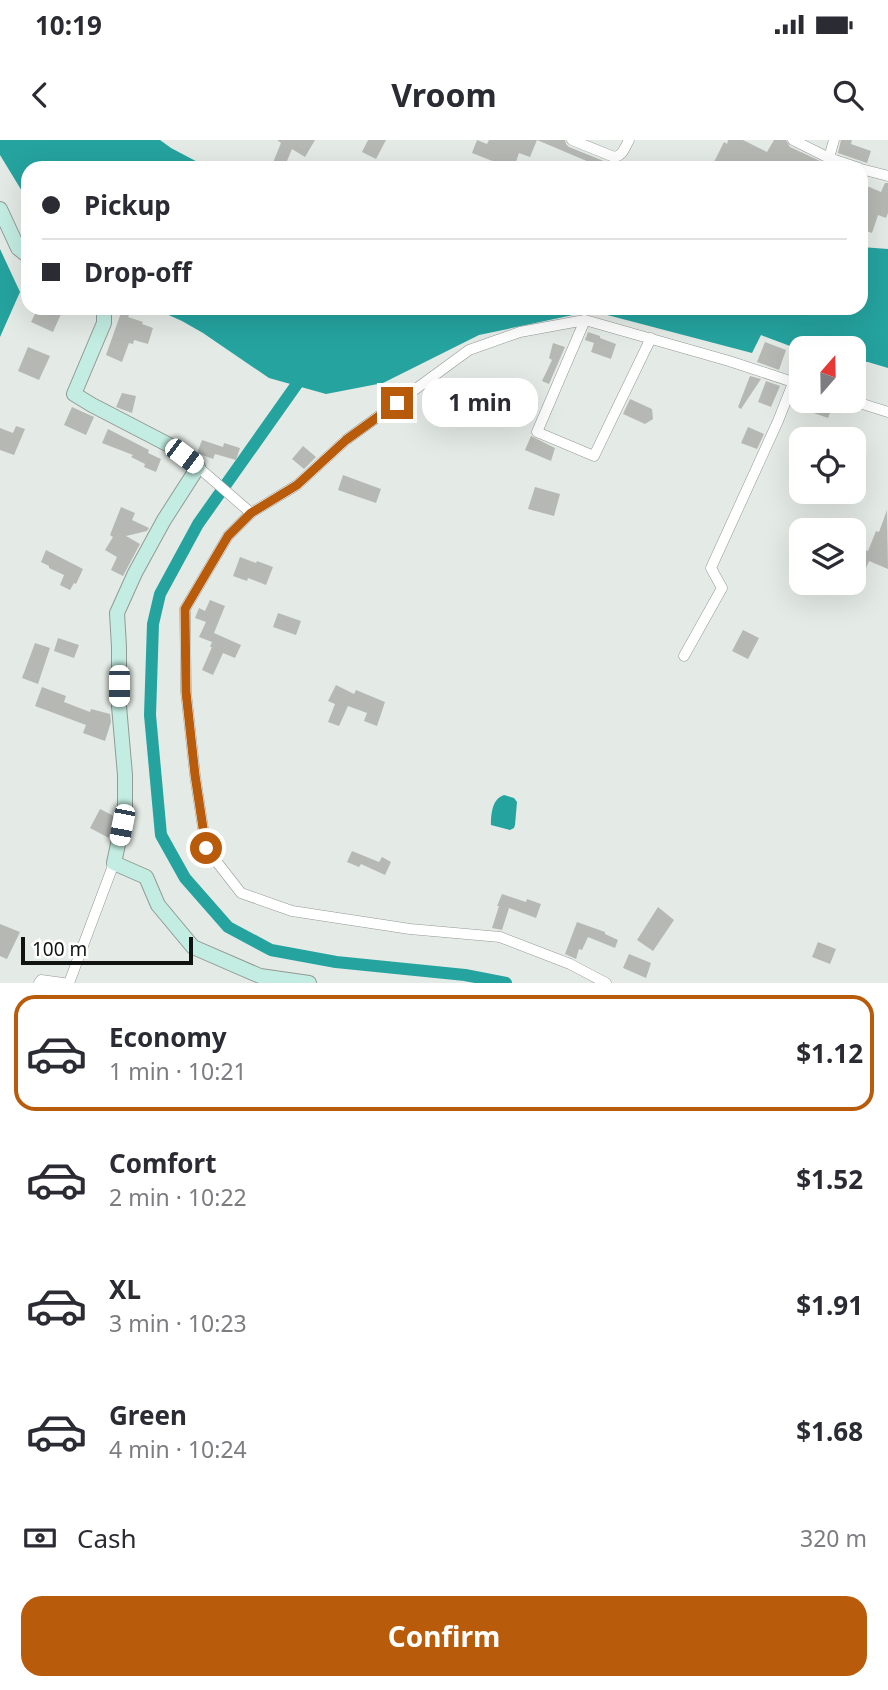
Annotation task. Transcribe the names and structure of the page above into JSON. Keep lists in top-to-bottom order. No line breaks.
{"scale_bar":"100 m","north":"top","page":{"status":"10:19","header":"Vroom","banner":["Pickup","Drop-off"],"bubble":"1 min","scale":"100 m","list":[{"name":"Economy","note":"1 min · 10:21","value":"$1.12"},{"name":"Comfort","note":"2 min · 10:22","value":"$1.52"},{"name":"XL","note":"3 min · 10:23","value":"$1.91"},{"name":"Green","note":"4 min · 10:24","value":"$1.68"}],"pay":["Cash","320 m"],"buttons":"Confirm"}}
